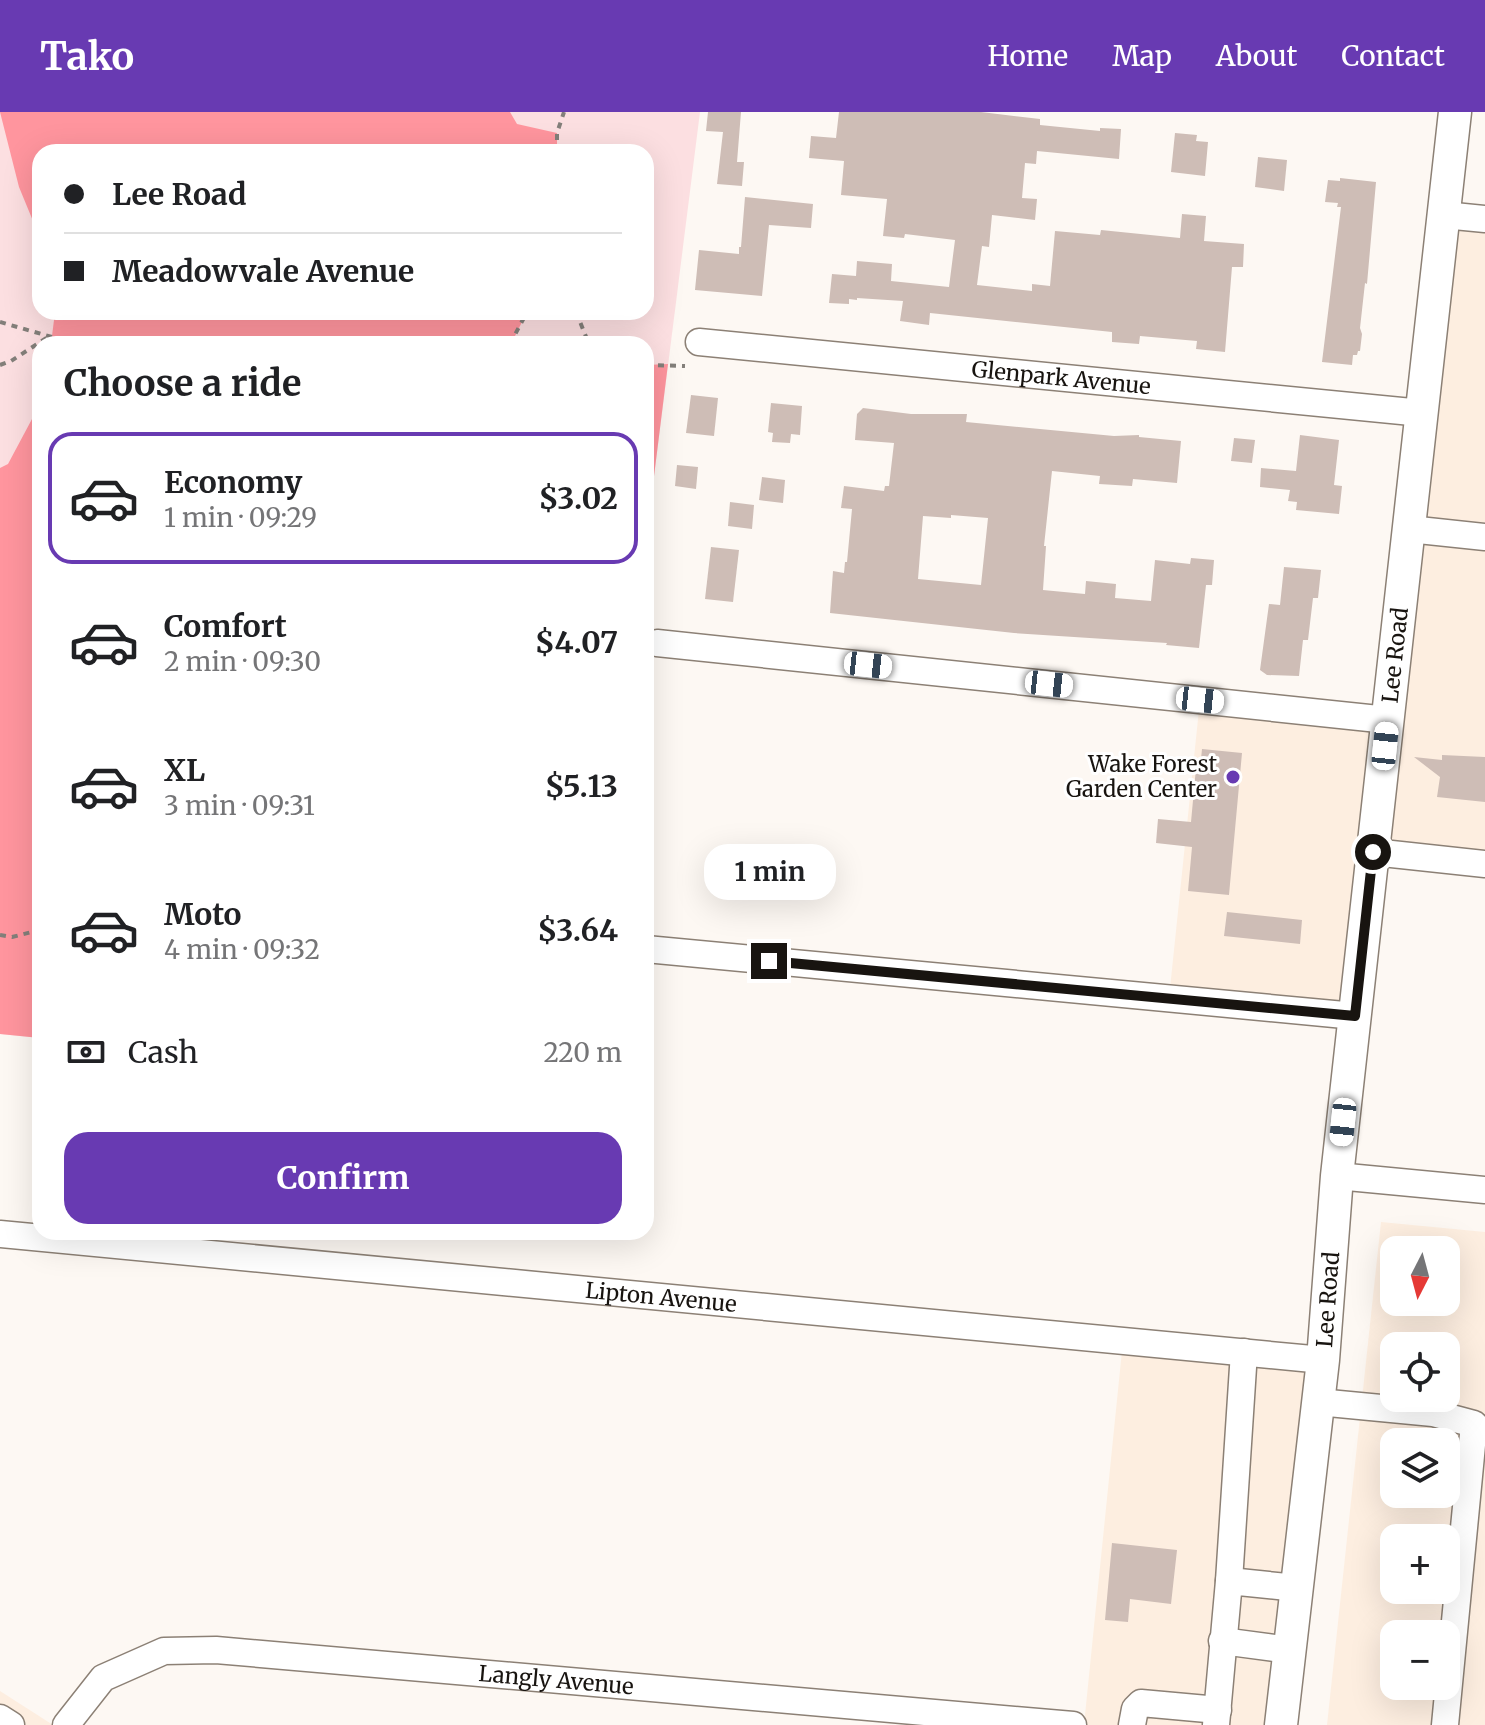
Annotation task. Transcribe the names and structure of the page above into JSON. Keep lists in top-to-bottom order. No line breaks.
{"streets":{"main road":["Lee Road"],"street":["Glenpark Avenue","Lipton Avenue","Langly Avenue"]},"crossings":[["Glenpark Avenue","Lee Road"],["Lee Road","Lipton Avenue"]],"places":["Wake Forest Garden Center"],"north":"bottom","page":{"header":"Tako","nav":["Home","Map","About","Contact"],"banner":["Lee Road","Meadowvale Avenue"],"heading":"Choose a ride","list":[{"name":"Economy","note":"1 min · 09:29","value":"$3.02"},{"name":"Comfort","note":"2 min · 09:30","value":"$4.07"},{"name":"XL","note":"3 min · 09:31","value":"$5.13"},{"name":"Moto","note":"4 min · 09:32","value":"$3.64"}],"bubble":"1 min","pay":["Cash","220 m"],"buttons":"Confirm","map_buttons":["+","−"]}}
